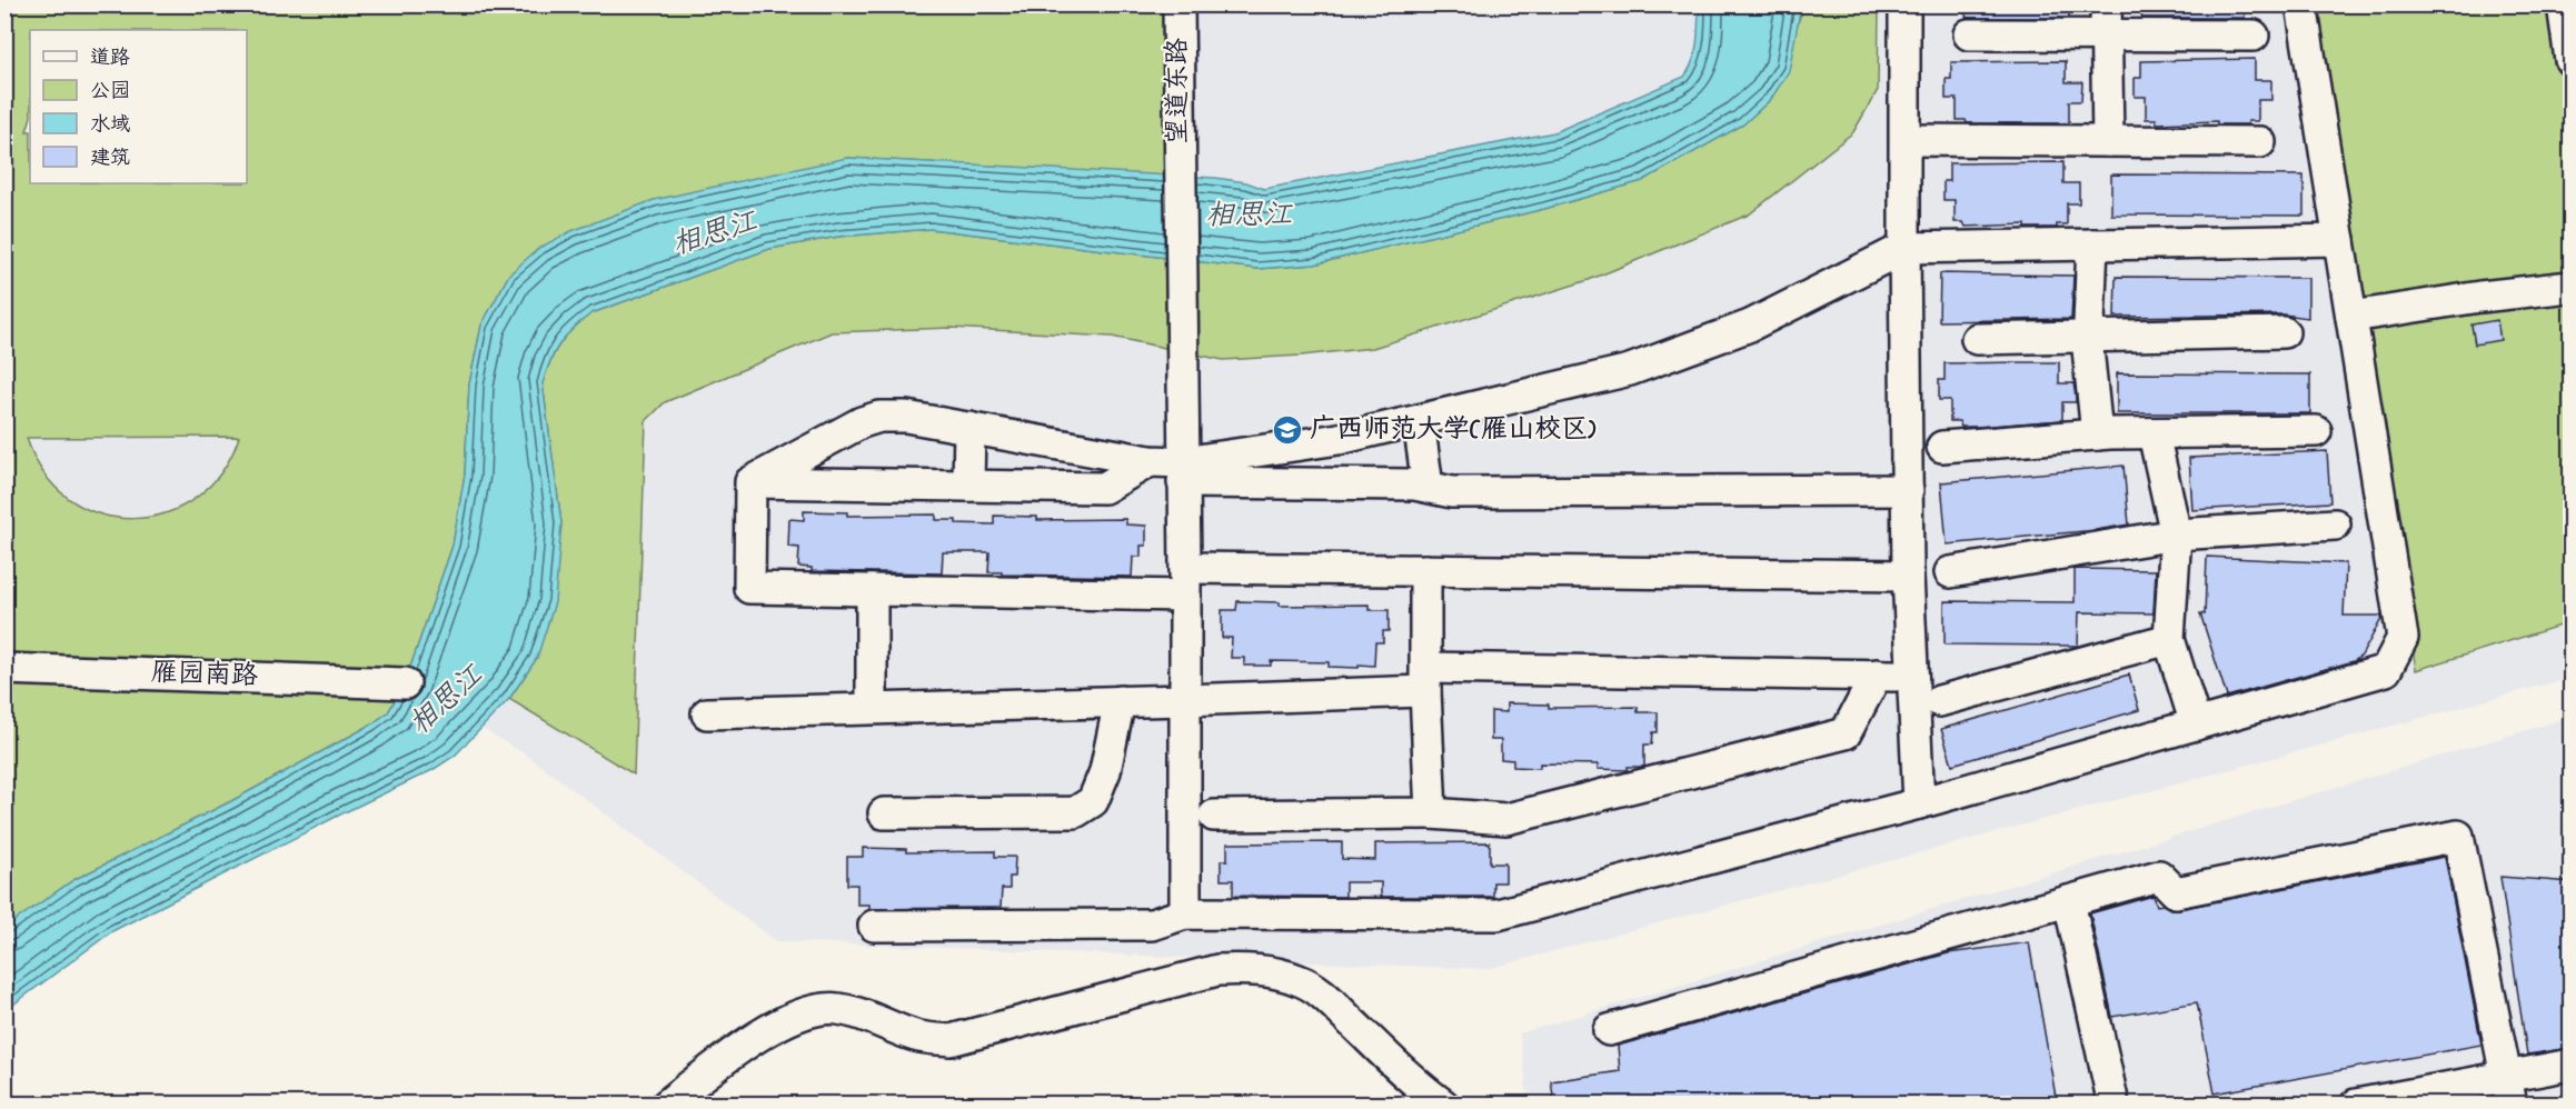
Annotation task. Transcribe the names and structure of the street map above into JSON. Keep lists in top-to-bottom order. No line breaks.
{"streets":{"street":["望道东路","雁园南路"]},"water":["相思江"],"places":{"school or university":["广西师范大学(雁山校区)"]},"legend":["道路","公园","水域","建筑"]}
